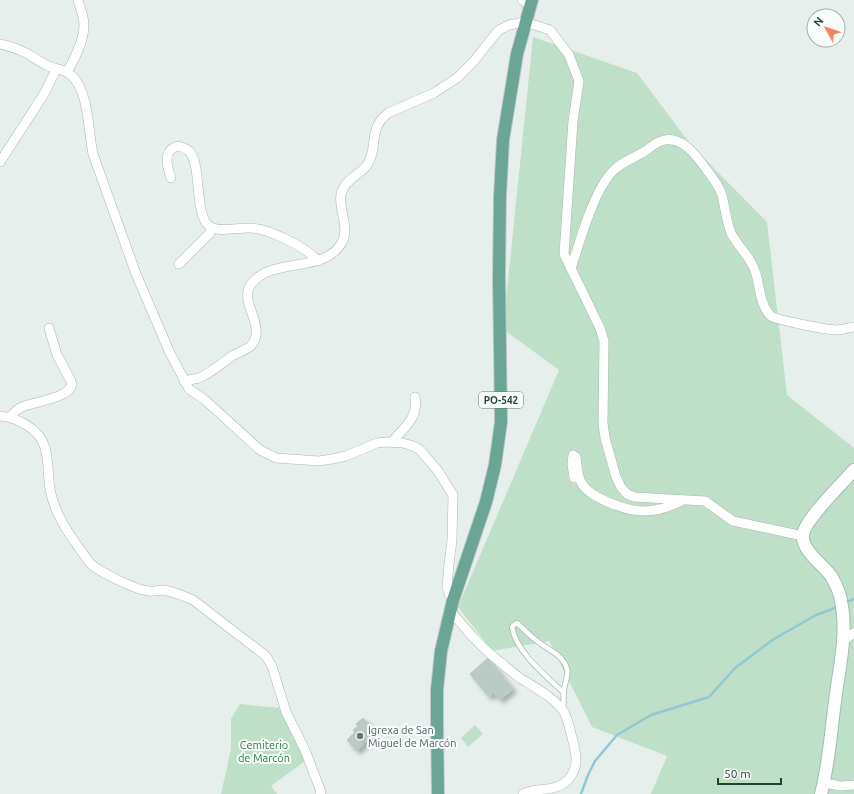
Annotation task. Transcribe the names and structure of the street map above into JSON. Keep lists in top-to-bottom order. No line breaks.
{"streets":{"main road":["PO-542"]},"parks":["Cemiterio de Marcón"],"places":["Igrexa de San Miguel de Marcón"],"scale_bar":"50 m","north":"top left"}
